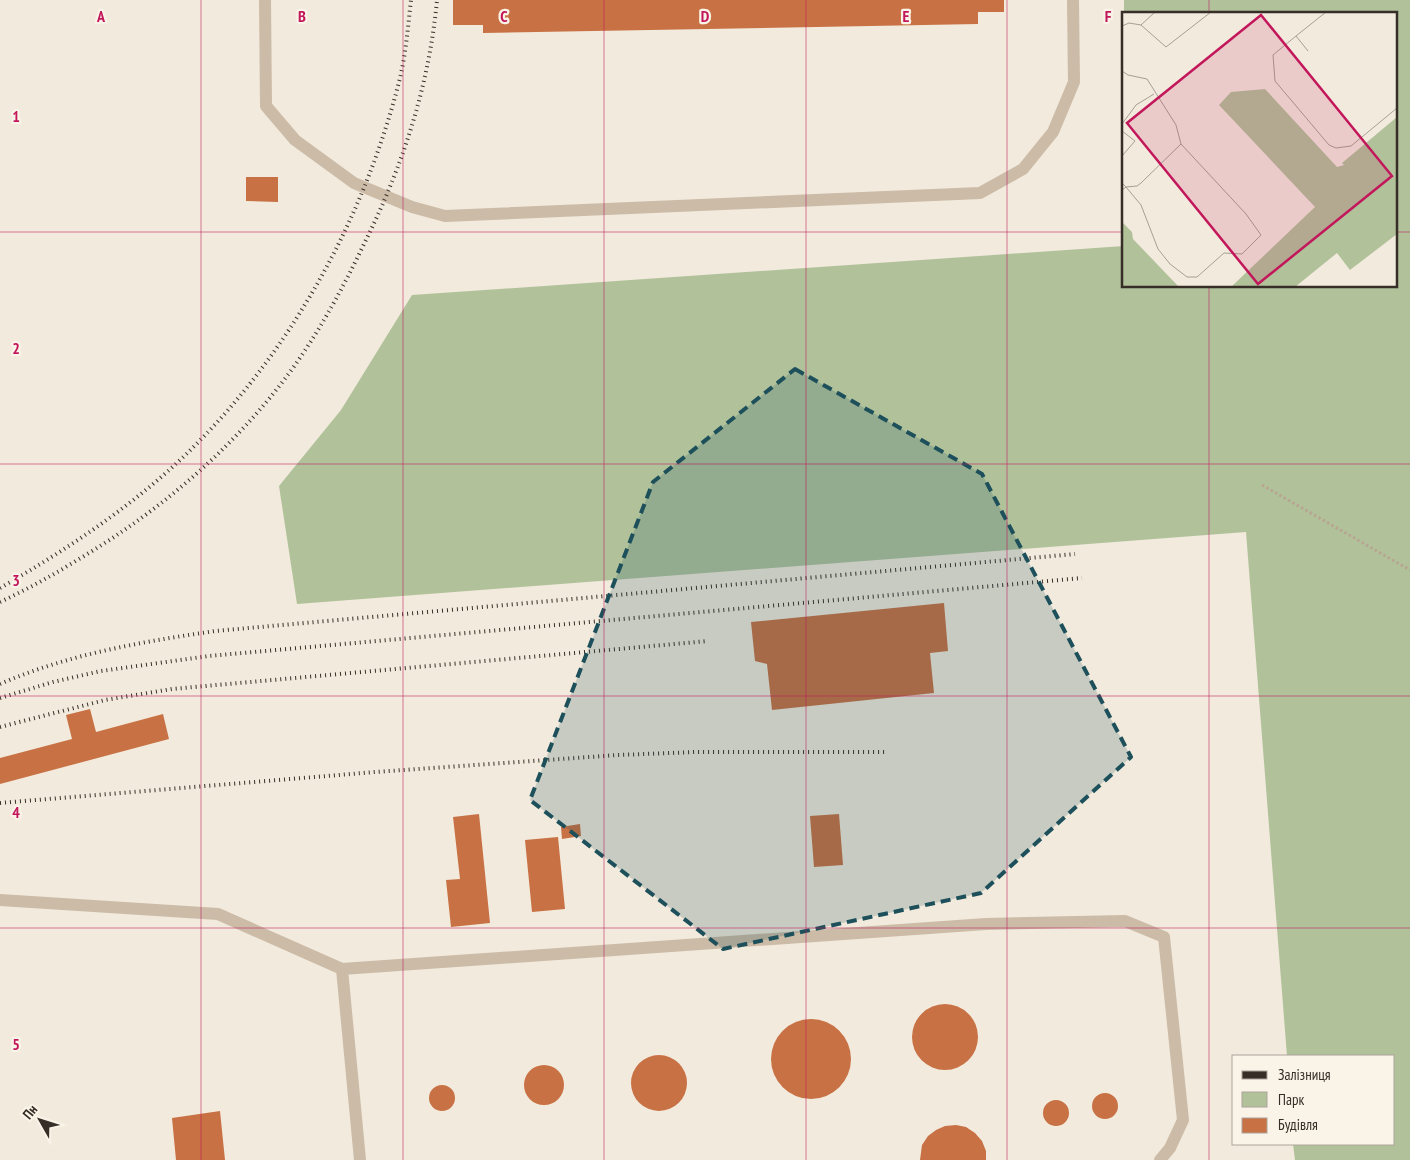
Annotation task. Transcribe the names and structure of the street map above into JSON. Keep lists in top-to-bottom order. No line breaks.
{"legend":["Залізниця","Парк","Будівля"],"north":"top left","grid":{"columns":["A","B","C","D","E","F"],"rows":["1","2","3","4","5"]}}
